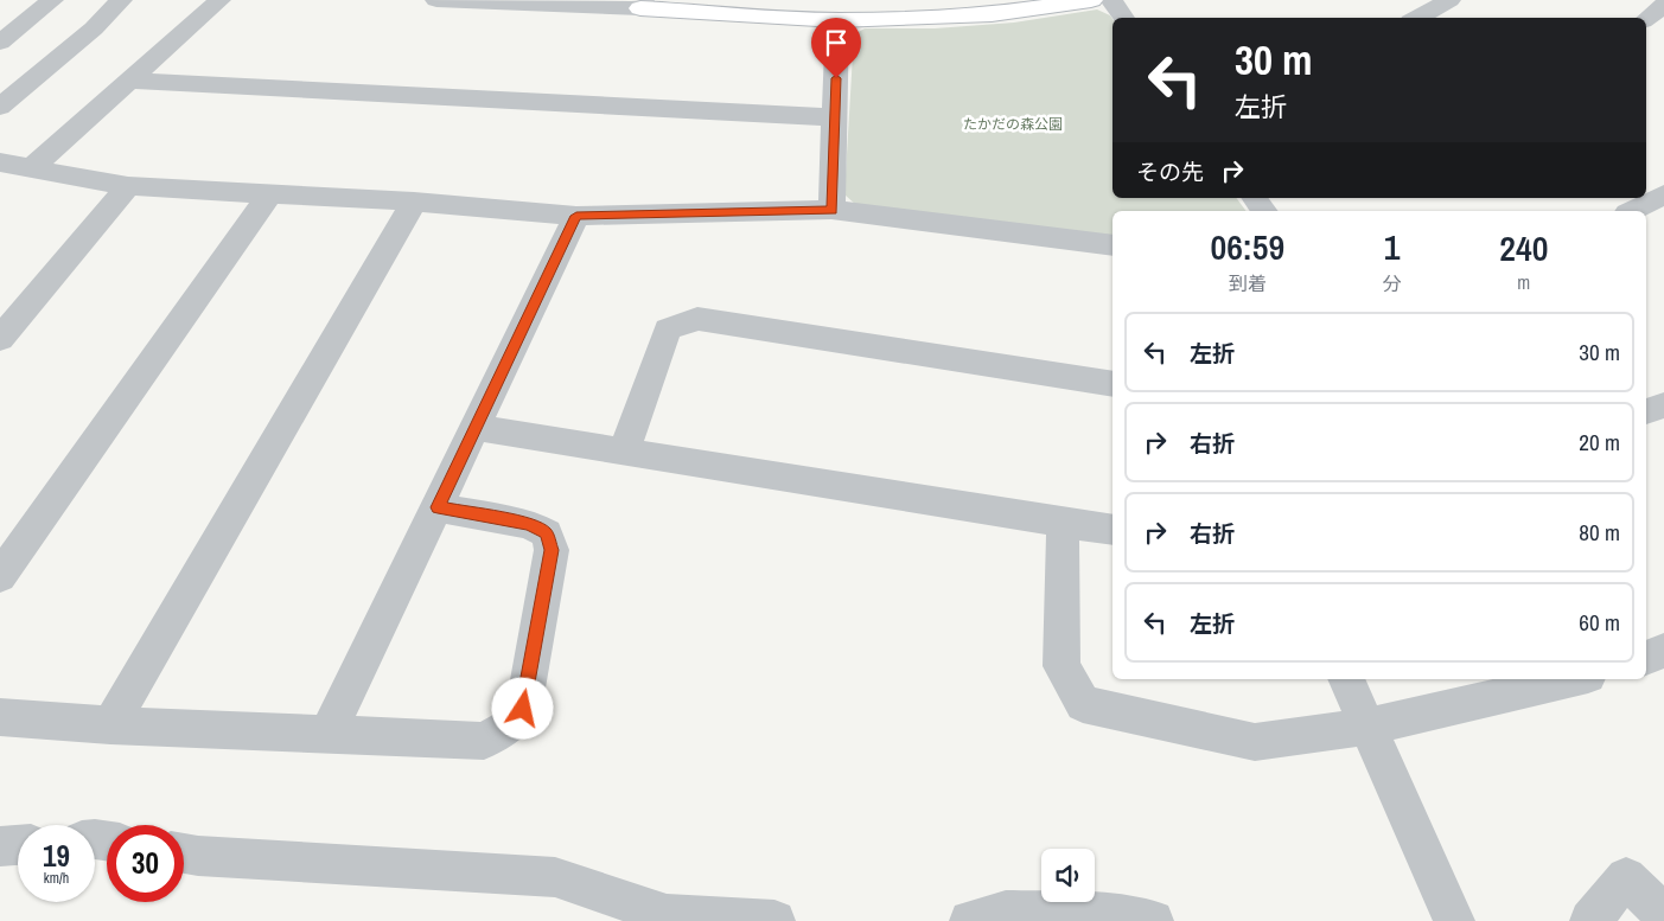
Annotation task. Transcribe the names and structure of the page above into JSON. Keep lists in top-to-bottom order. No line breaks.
{"parks":["たかだの森公園"],"page":{"turn":["30 m","左折"],"then":"その先","eta":["06:59","到着","1","分","240","m"],"list":[{"name":"左折","value":"30 m"},{"name":"右折","value":"20 m"},{"name":"右折","value":"80 m"},{"name":"左折","value":"60 m"}],"speed":"19 km/h","limit":"30"}}
